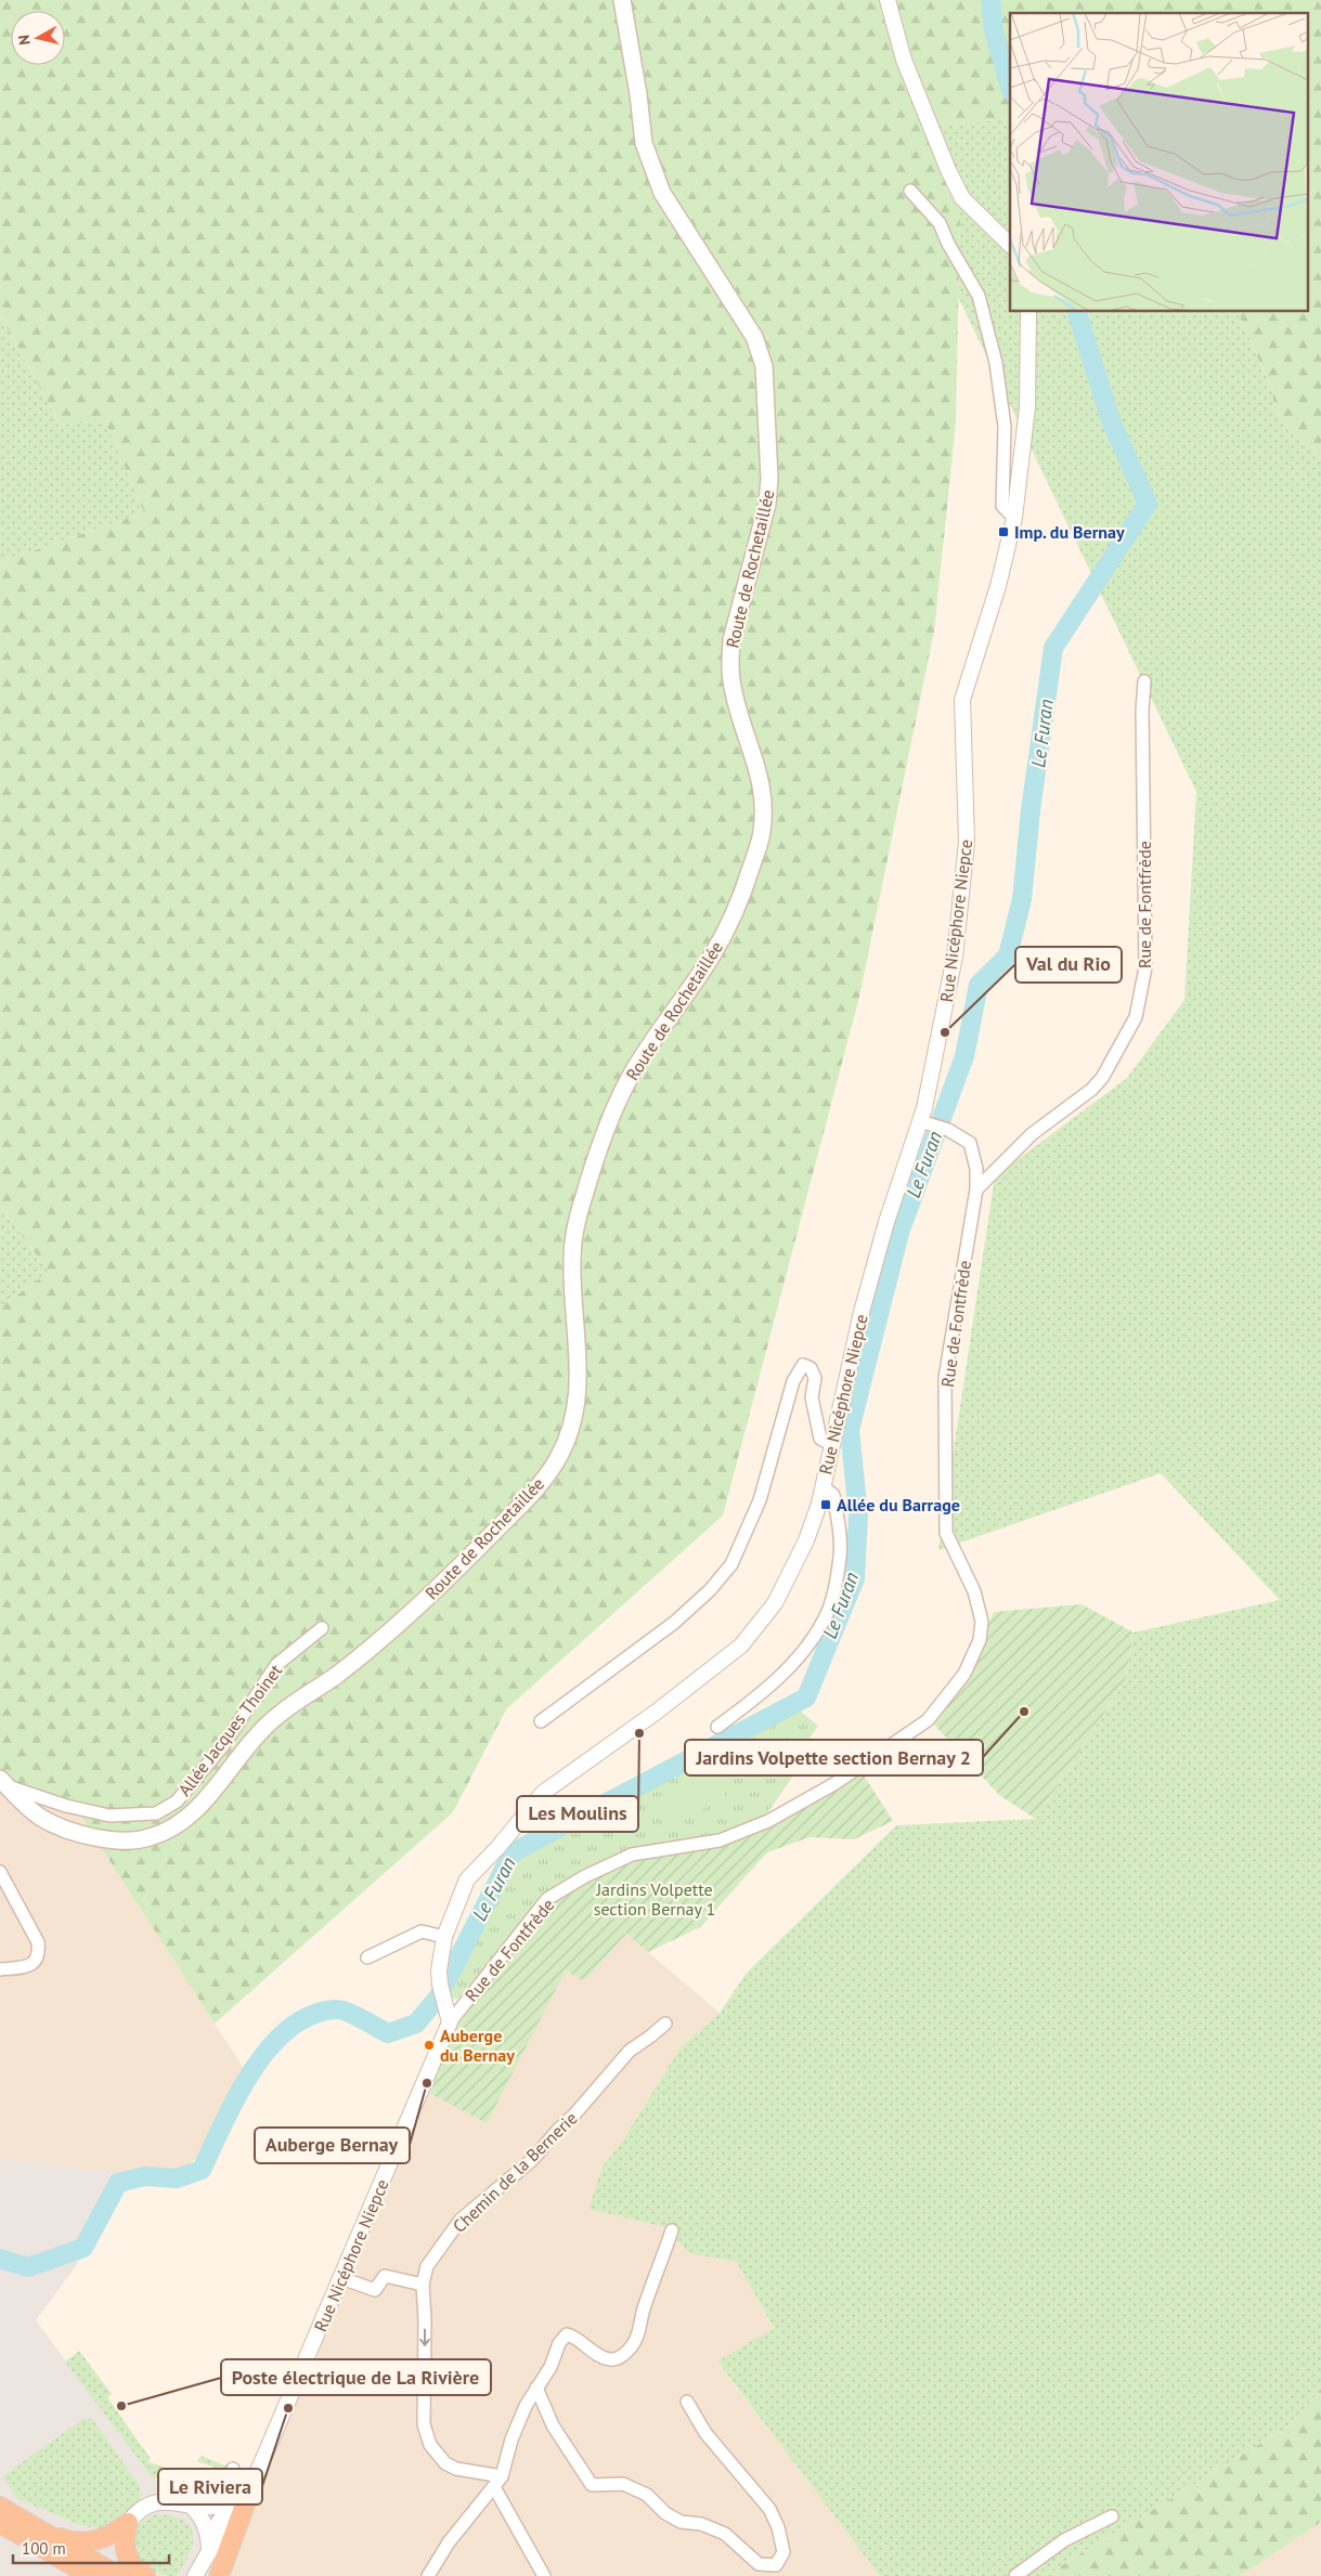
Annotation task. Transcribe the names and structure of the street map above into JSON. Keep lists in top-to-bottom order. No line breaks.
{"streets":{"main road":["Route de Rochetaillée"],"street":["Rue de Fontfrède","Rue Nicéphore Niepce","Allée Jacques Thoinet","Chemin de la Bernerie"]},"crossings":[["Route de Rochetaillée","Allée Jacques Thoinet"],["Rue de Fontfrède","Rue Nicéphore Niepce"]],"water":["Le Furan"],"parks":["Jardins Volpette section Bernay 1"],"places":{"transit":["Imp. du Bernay","Allée du Barrage"],"other":["Val du Rio","Jardins Volpette section Bernay 2","Les Moulins","Auberge du Bernay","Auberge Bernay","Poste électrique de La Rivière","Le Riviera"]},"scale_bar":"100 m","north":"left"}
